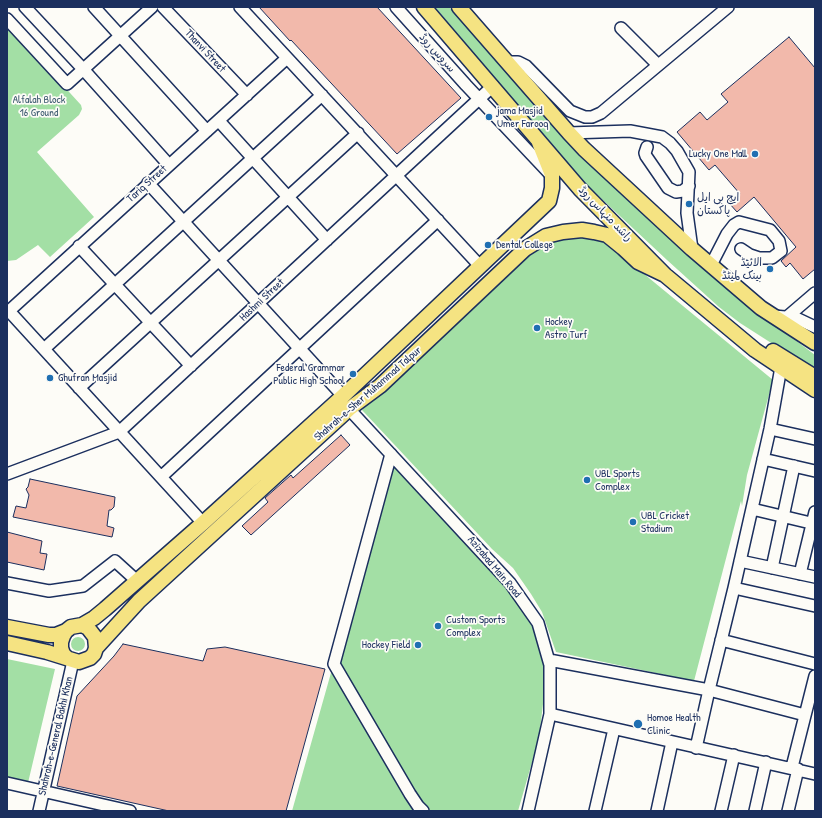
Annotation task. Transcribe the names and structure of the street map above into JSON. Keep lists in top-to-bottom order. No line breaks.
{"streets":{"main road":["راشد منہاس روڈ","Shahrah-e-Sher Muhammad Talpur"],"street":["Thanvi Street","سروس روڈ","Tariq Street","Hashmi Street","Azizabad Main Road","Shahrah-e-General Bakhi Khan"]},"crossings":[["Thanvi Street","Tariq Street"],["سروس روڈ","Hashmi Street"],["سروس روڈ","Shahrah-e-Sher Muhammad Talpur"],["Tariq Street","Azizabad Main Road"],["راشد منہاس روڈ","Hashmi Street"],["راشد منہاس روڈ","Shahrah-e-Sher Muhammad Talpur"],["Hashmi Street","Azizabad Main Road"],["Shahrah-e-Sher Muhammad Talpur","Azizabad Main Road"],["Shahrah-e-Sher Muhammad Talpur","Shahrah-e-General Bakhi Khan"]],"parks":["Alfalah Block 16 Ground"],"places":["jama Masjid Umer Farooq","Lucky One Mall","ایچ بی ایل پاکستان","Dental College","الائیڈ بینک لمیٹڈ","Hockey Astro Turf","Federal Grammar Public High School","Ghufran Masjid","UBL Sports Complex","UBL Cricket Stadium","Custom Sports Complex","Hockey Field","Homoe Health Clinic"]}
